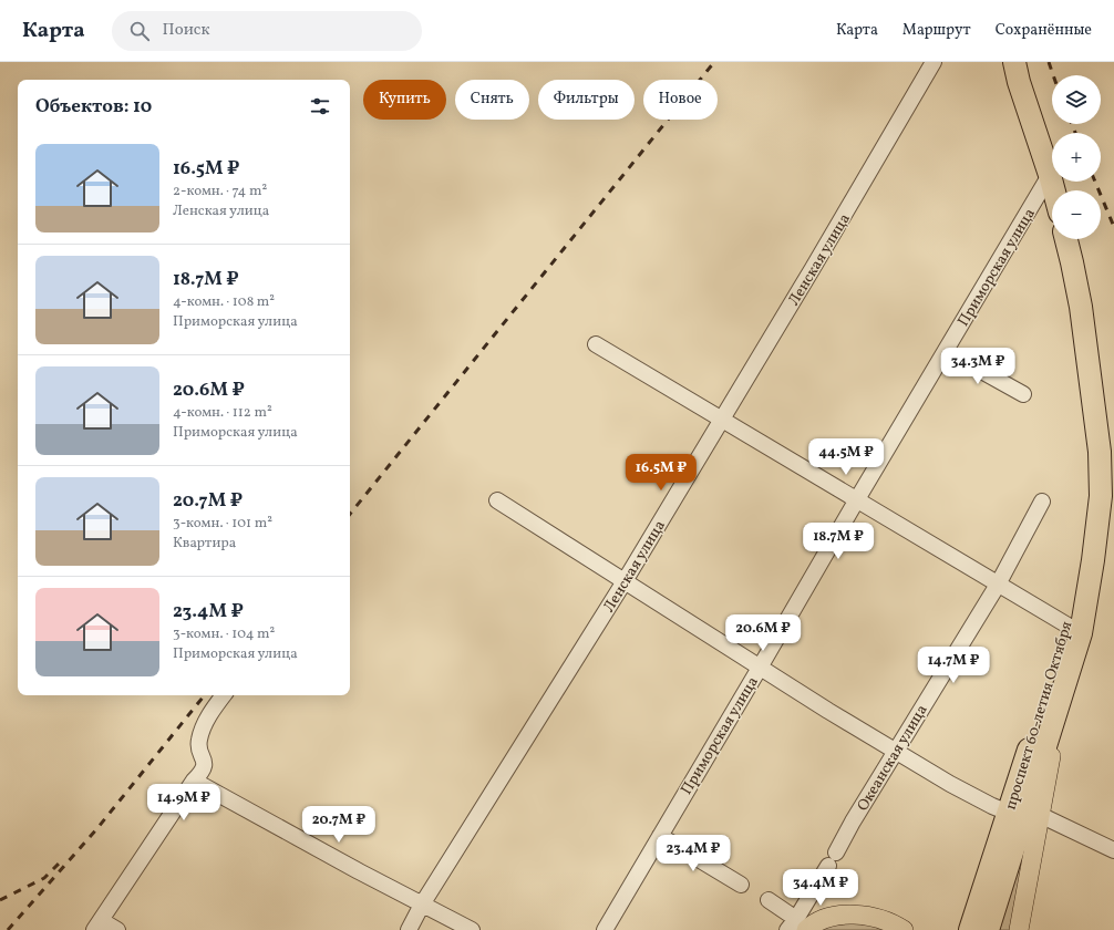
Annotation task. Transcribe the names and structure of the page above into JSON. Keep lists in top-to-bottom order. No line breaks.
{"streets":{"highway":["проспект 60-летия Октября"],"street":["Ленская улица","Приморская улица","Океанская улица"]},"page":{"header":"Карта","search":"Поиск","nav":["Карта","Маршрут","Сохранённые"],"map_buttons":["+","−"],"chip":["Купить","Снять","Фильтры","Новое"],"heading":"Объектов: 10","list":[{"name":"16.5M ₽","note":"2-комн. · 74 m² · Ленская улица"},{"name":"18.7M ₽","note":"4-комн. · 108 m² · Приморская улица"},{"name":"20.6M ₽","note":"4-комн. · 112 m² · Приморская улица"},{"name":"20.7M ₽","note":"3-комн. · 101 m² · Квартира"},{"name":"23.4M ₽","note":"3-комн. · 104 m² · Приморская улица"}],"price":["34.3M ₽","44.5M ₽","16.5M ₽","18.7M ₽","20.6M ₽","14.7M ₽","14.9M ₽","20.7M ₽","23.4M ₽","34.4M ₽"]}}
